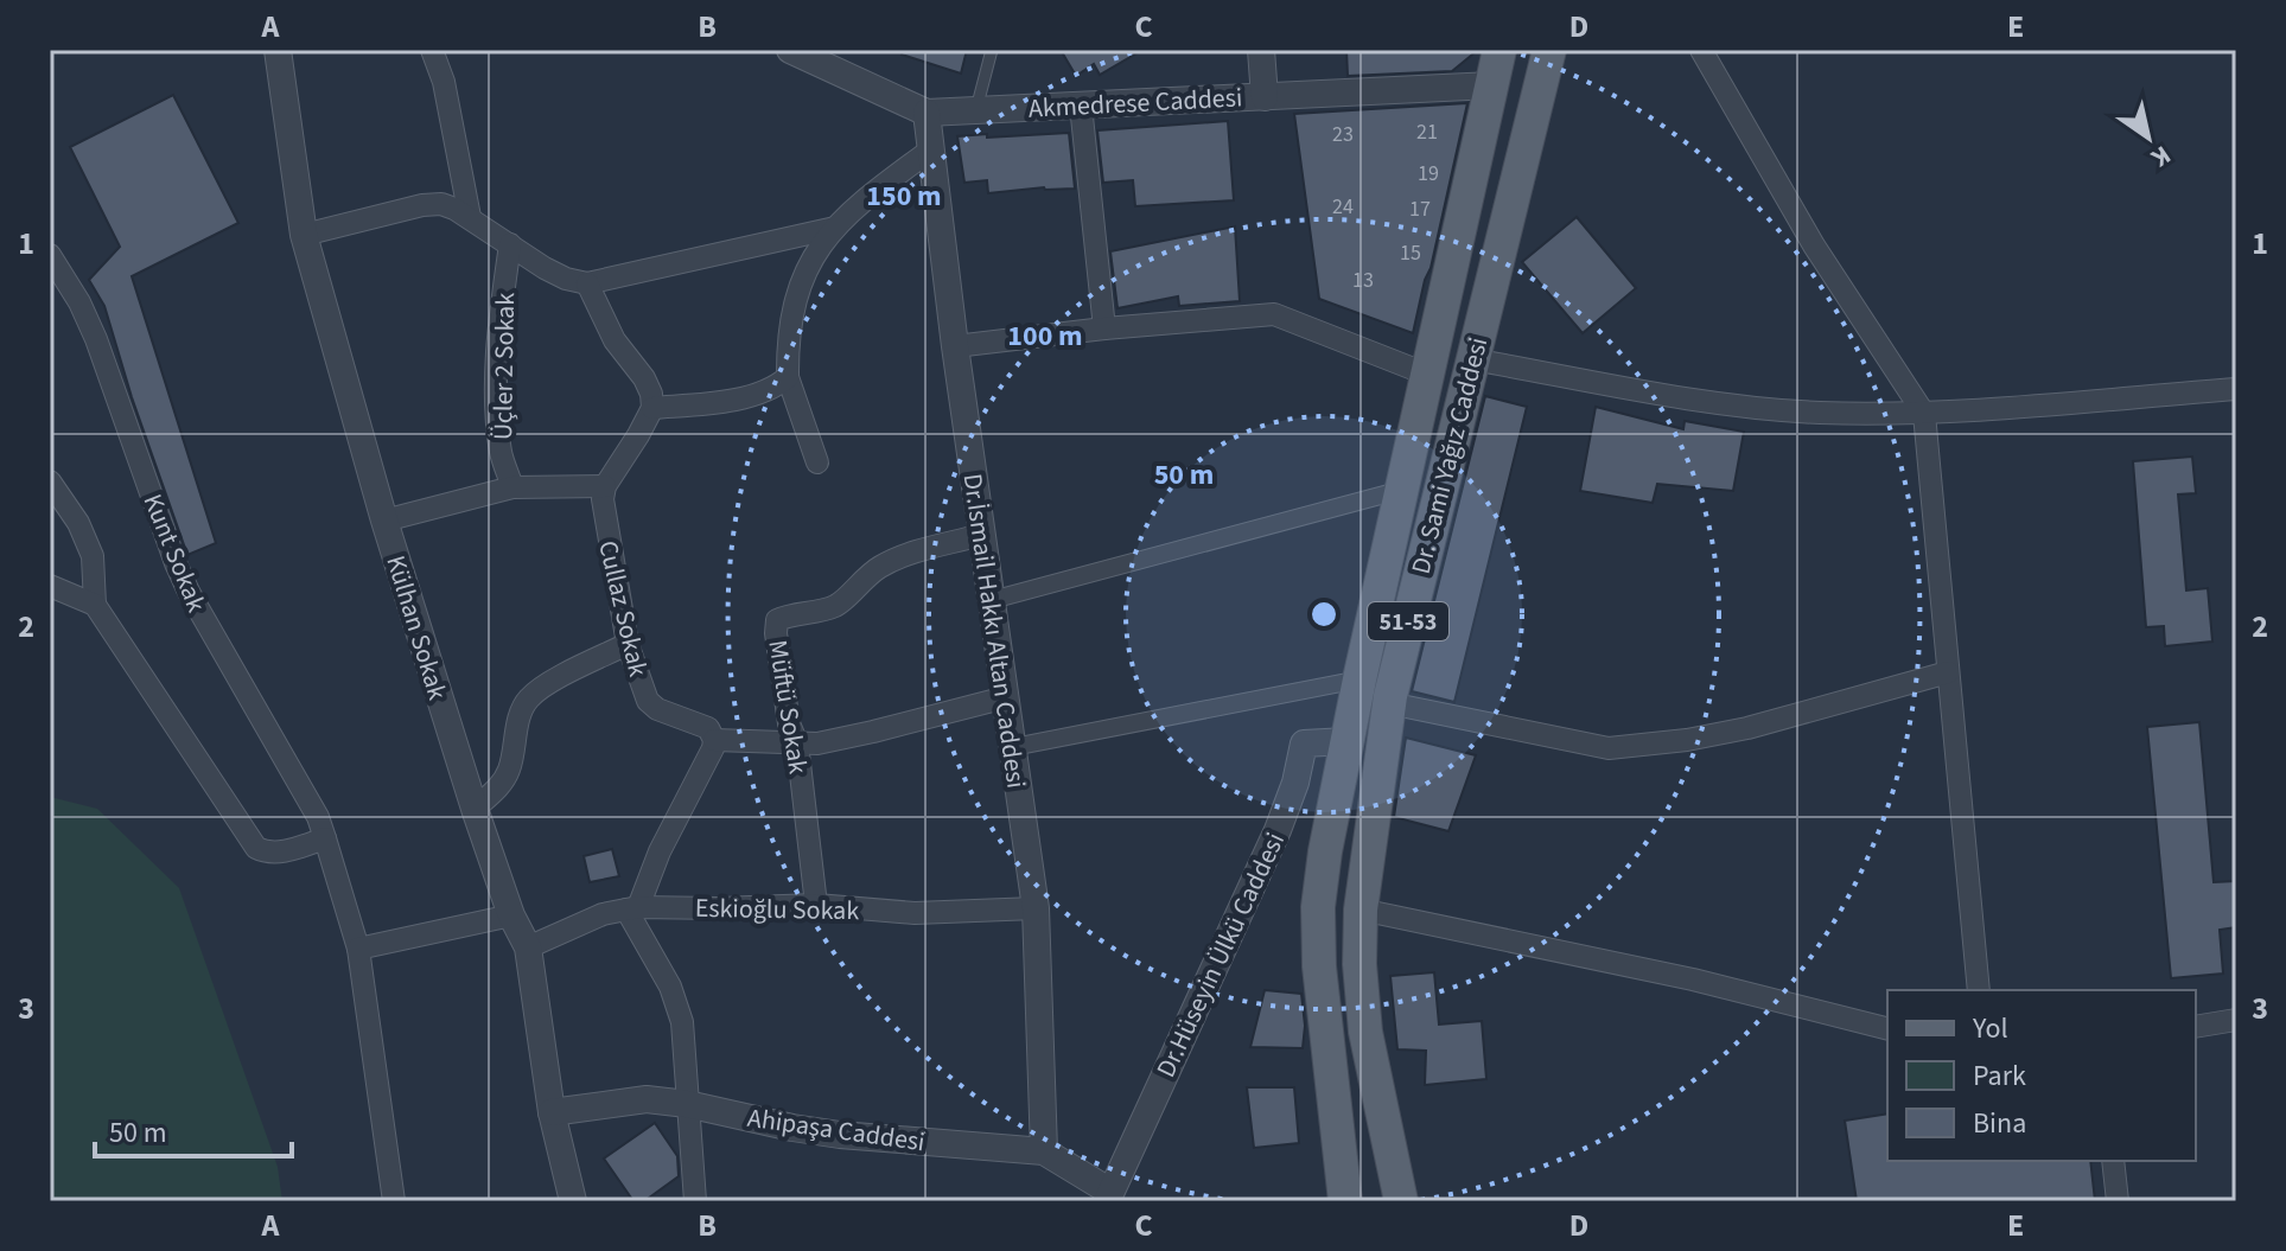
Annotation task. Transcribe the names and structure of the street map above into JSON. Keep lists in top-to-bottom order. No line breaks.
{"streets":{"main road":["Dr. Sami Yağız Caddesi","51-53"],"street":["Akmedrese Caddesi","Üçler 2 Sokak","Kunt Sokak","Cullaz Sokak","Külhan Sokak","Dr.İsmail Hakkı Altan Caddesi","Müftü Sokak","Eskioğlu Sokak","Dr.Hüseyin Ülkü Caddesi","Ahipaşa Caddesi"]},"crossings":[["Akmedrese Caddesi","Dr. Sami Yağız Caddesi"],["Akmedrese Caddesi","Dr.İsmail Hakkı Altan Caddesi"],["Dr. Sami Yağız Caddesi","Dr.Hüseyin Ülkü Caddesi"],["Külhan Sokak","Eskioğlu Sokak"],["Külhan Sokak","Ahipaşa Caddesi"],["Dr.İsmail Hakkı Altan Caddesi","Müftü Sokak"],["Dr.İsmail Hakkı Altan Caddesi","Eskioğlu Sokak"],["Dr.İsmail Hakkı Altan Caddesi","Ahipaşa Caddesi"],["Müftü Sokak","Eskioğlu Sokak"],["Dr.Hüseyin Ülkü Caddesi","Ahipaşa Caddesi"]],"house_numbers":["21","23","19","24","17","15","13"],"legend":["Yol","Park","Bina"],"scale_bar":"50 m","north":"bottom right","grid":{"columns":["A","B","C","D","E"],"rows":["1","2","3"]},"rings":["150 m","100 m","50 m"]}
